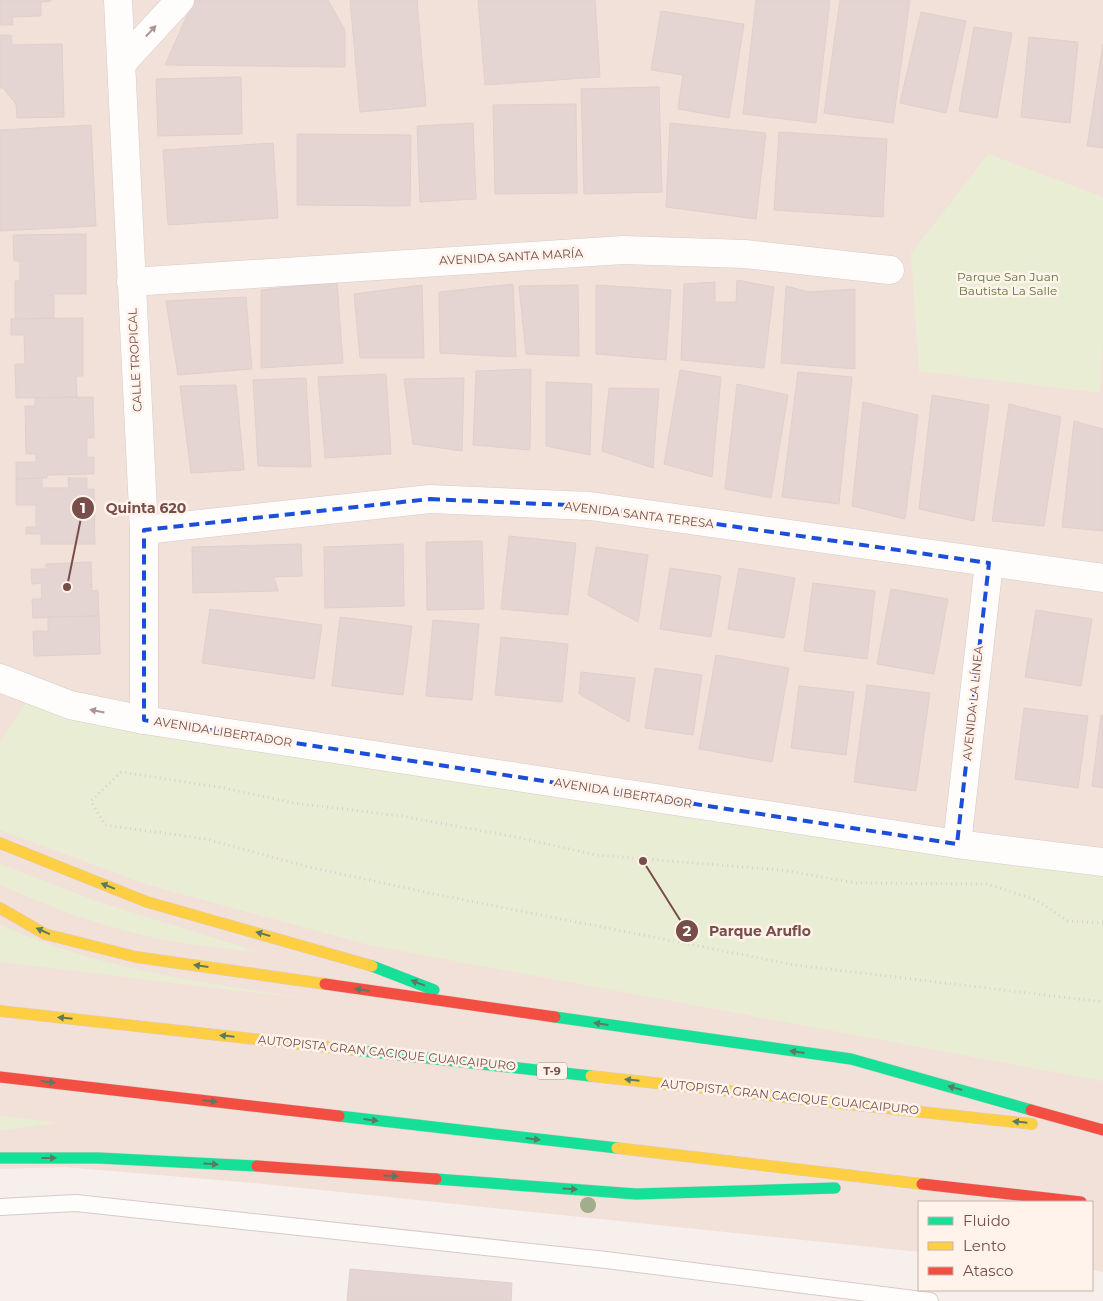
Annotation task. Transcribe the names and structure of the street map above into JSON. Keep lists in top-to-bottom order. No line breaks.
{"streets":{"highway":["AUTOPISTA GRAN CACIQUE GUAICAIPURO","T-9"],"street":["AVENIDA SANTA MARÍA","CALLE TROPICAL","AVENIDA SANTA TERESA","AVENIDA LA LÍNEA","AVENIDA LIBERTADOR"]},"crossings":[["AVENIDA SANTA MARÍA","CALLE TROPICAL"],["CALLE TROPICAL","AVENIDA SANTA TERESA"],["CALLE TROPICAL","AVENIDA LIBERTADOR"],["AVENIDA SANTA TERESA","AVENIDA LA LÍNEA"],["AVENIDA LA LÍNEA","AVENIDA LIBERTADOR"]],"parks":["Parque San Juan Bautista La Salle"],"places":["Quinta 620","Parque Aruflo"],"legend":["Fluido","Lento","Atasco"]}
